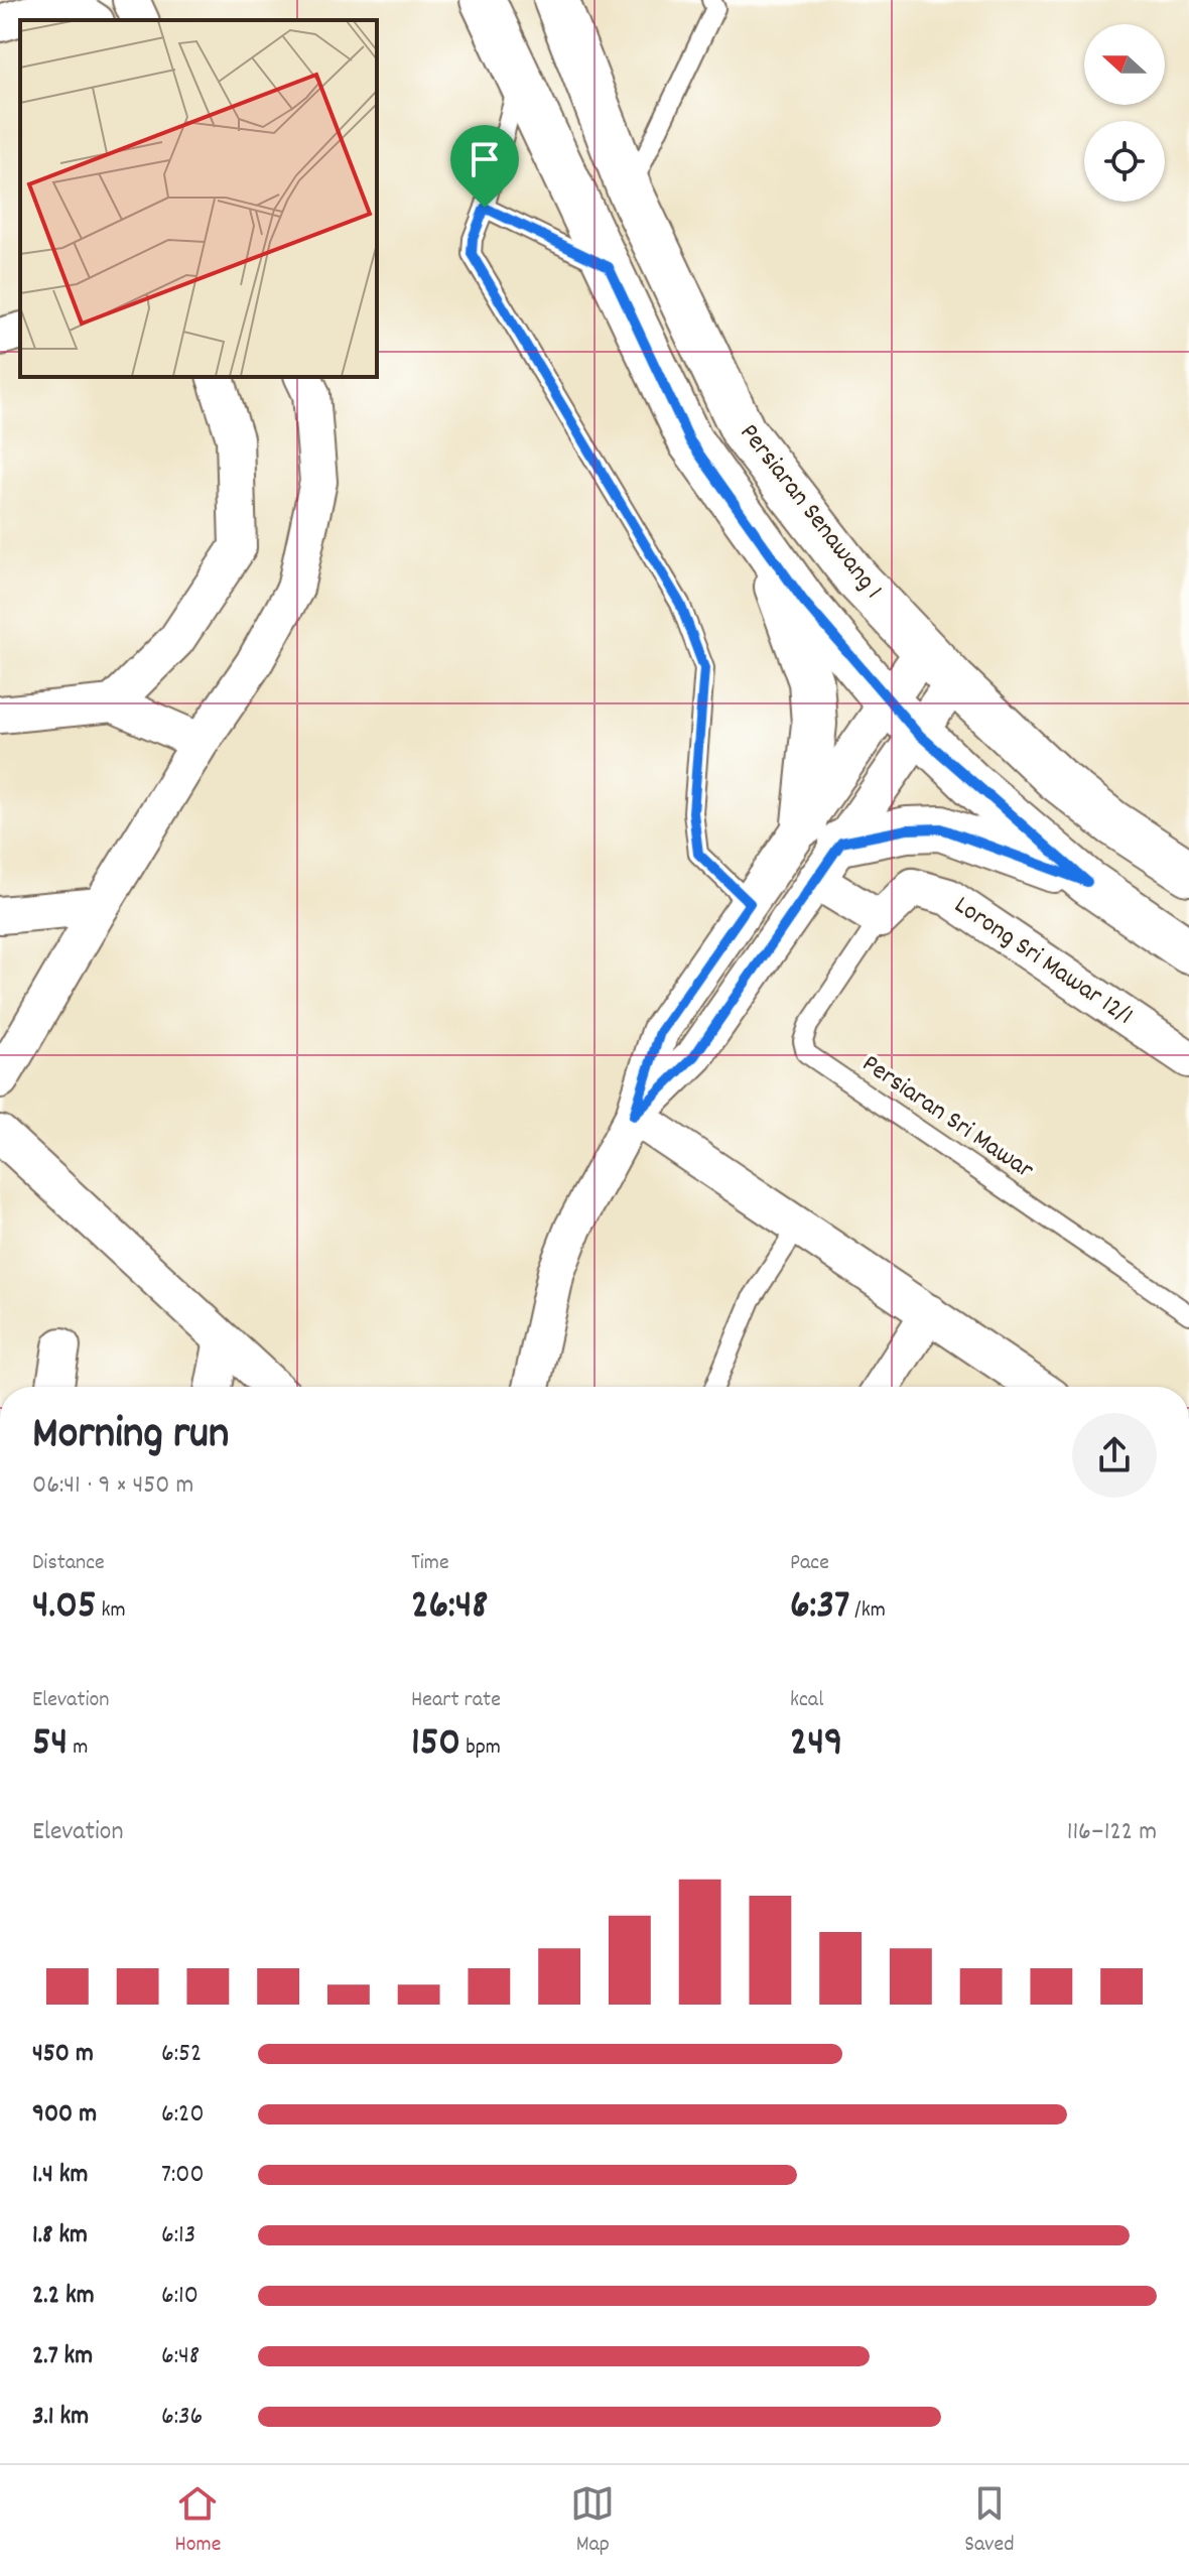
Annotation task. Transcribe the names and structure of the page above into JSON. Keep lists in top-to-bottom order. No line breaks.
{"streets":{"main road":["Persiaran Senawang 1"],"street":["Lorong Sri Mawar 12/1"],"lane":["Persiaran Sri Mawar"]},"crossings":[["Lorong Sri Mawar 12/1","Persiaran Sri Mawar"]],"north":"left","page":{"heading":["Morning run","06:41 · 9 × 450 m"],"stats":[["Distance","4.05 km"],["Time","26:48"],["Pace","6:37 /km"],["Elevation","54 m"],["Heart rate","150 bpm"],["kcal","249"]],"chart":["Elevation","116–122 m"],"list":[{"name":"450 m","note":"6:52"},{"name":"900 m","note":"6:20"},{"name":"1.4 km","note":"7:00"},{"name":"1.8 km","note":"6:13"},{"name":"2.2 km","note":"6:10"},{"name":"2.7 km","note":"6:48"},{"name":"3.1 km","note":"6:36"}],"tabs":["Home","Map","Saved"]}}
